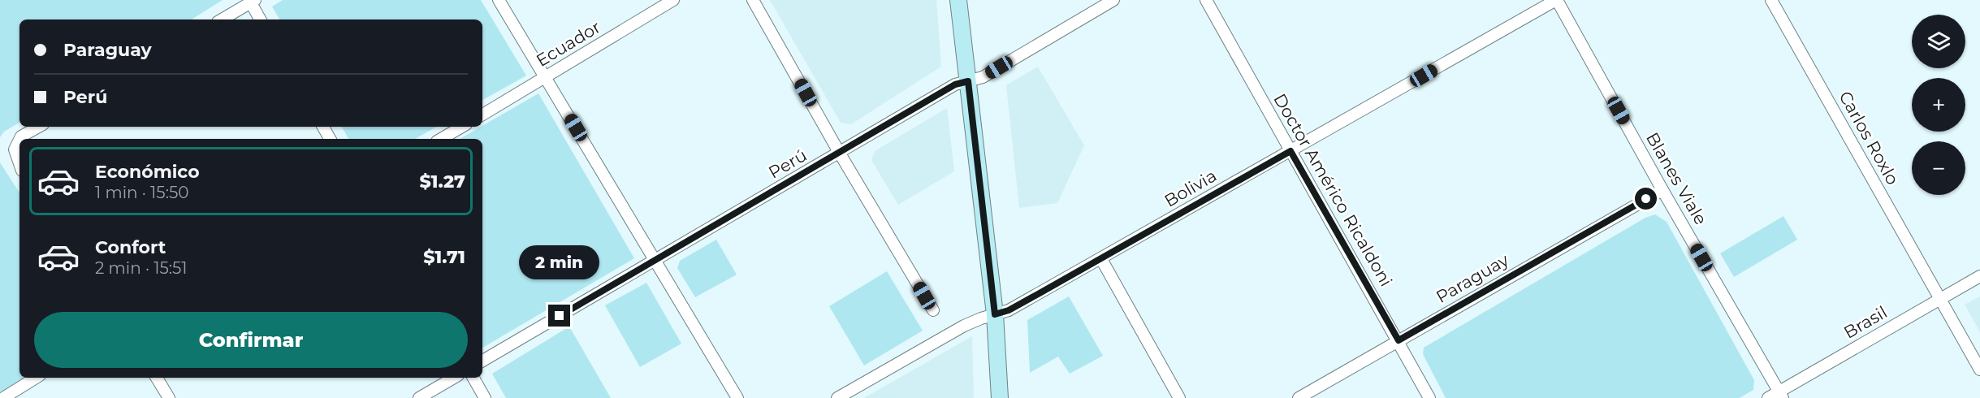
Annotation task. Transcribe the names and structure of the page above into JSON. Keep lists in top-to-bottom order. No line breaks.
{"streets":{"street":["Ecuador","Carlos Roxlo","Perú","Blanes Viale","Bolivia","Doctor Américo Ricaldoni","Paraguay","Brasil"]},"crossings":[["Carlos Roxlo","Brasil"],["Blanes Viale","Bolivia"],["Blanes Viale","Paraguay"],["Blanes Viale","Brasil"],["Bolivia","Doctor Américo Ricaldoni"],["Doctor Américo Ricaldoni","Paraguay"]],"page":{"map_buttons":["+","−"],"banner":["Paraguay","Perú"],"list":[{"name":"Económico","note":"1 min · 15:50","value":"$1.27"},{"name":"Confort","note":"2 min · 15:51","value":"$1.71"}],"bubble":"2 min","buttons":"Confirmar"}}
